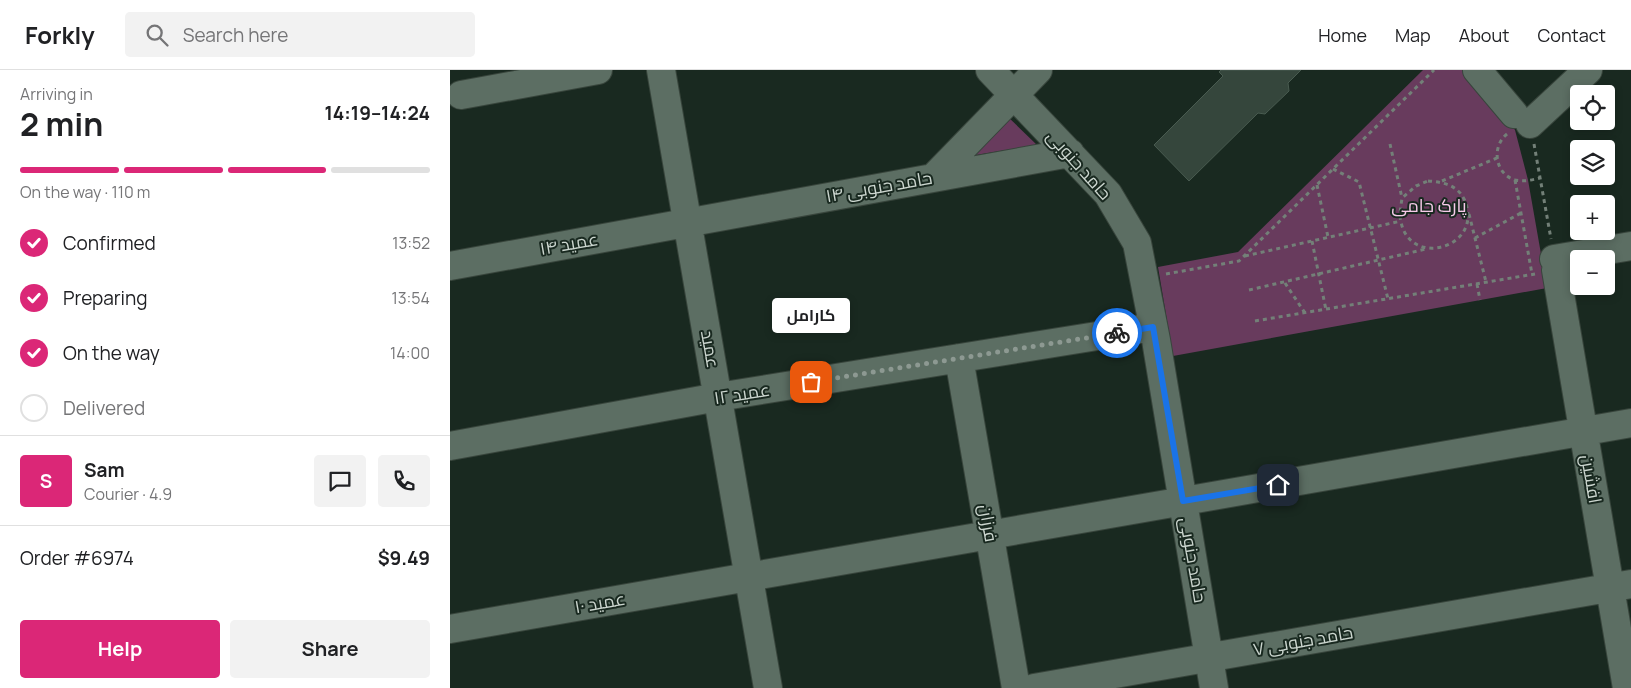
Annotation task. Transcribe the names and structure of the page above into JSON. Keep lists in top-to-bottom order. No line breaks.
{"streets":{"street":["حامد جنوبی","حامد جنوبی ۱۴","عمید ۱۴","عمید","عمید ۱۲","افشین","فرزان","عمید ۱۰","حامد جنوبی ۷"]},"crossings":[["حامد جنوبی","حامد جنوبی ۱۴"],["حامد جنوبی","عمید ۱۲"],["حامد جنوبی","عمید ۱۰"],["حامد جنوبی","حامد جنوبی ۷"],["حامد جنوبی ۱۴","عمید ۱۴"],["حامد جنوبی ۱۴","عمید"],["عمید ۱۴","عمید"],["عمید","عمید ۱۲"],["عمید","عمید ۱۰"],["عمید ۱۲","فرزان"],["افشین","عمید ۱۰"],["افشین","حامد جنوبی ۷"],["فرزان","عمید ۱۰"]],"parks":["پارک جامی"],"places":["کارامل"],"page":{"header":"Forkly","search":"Search here","nav":["Home","Map","About","Contact"],"heading":["2 min","Arriving in","14:19–14:24"],"panel":["Sam","Courier · 4.9","Order #6974","$9.49"],"map_buttons":["+","−"],"bar":"On the way · 110 m","list":[["Confirmed","13:52"],["Preparing","13:54"],["On the way","14:00"],"Delivered"],"bubble":"کارامل","round":"S","buttons":["Help","Share"]}}
